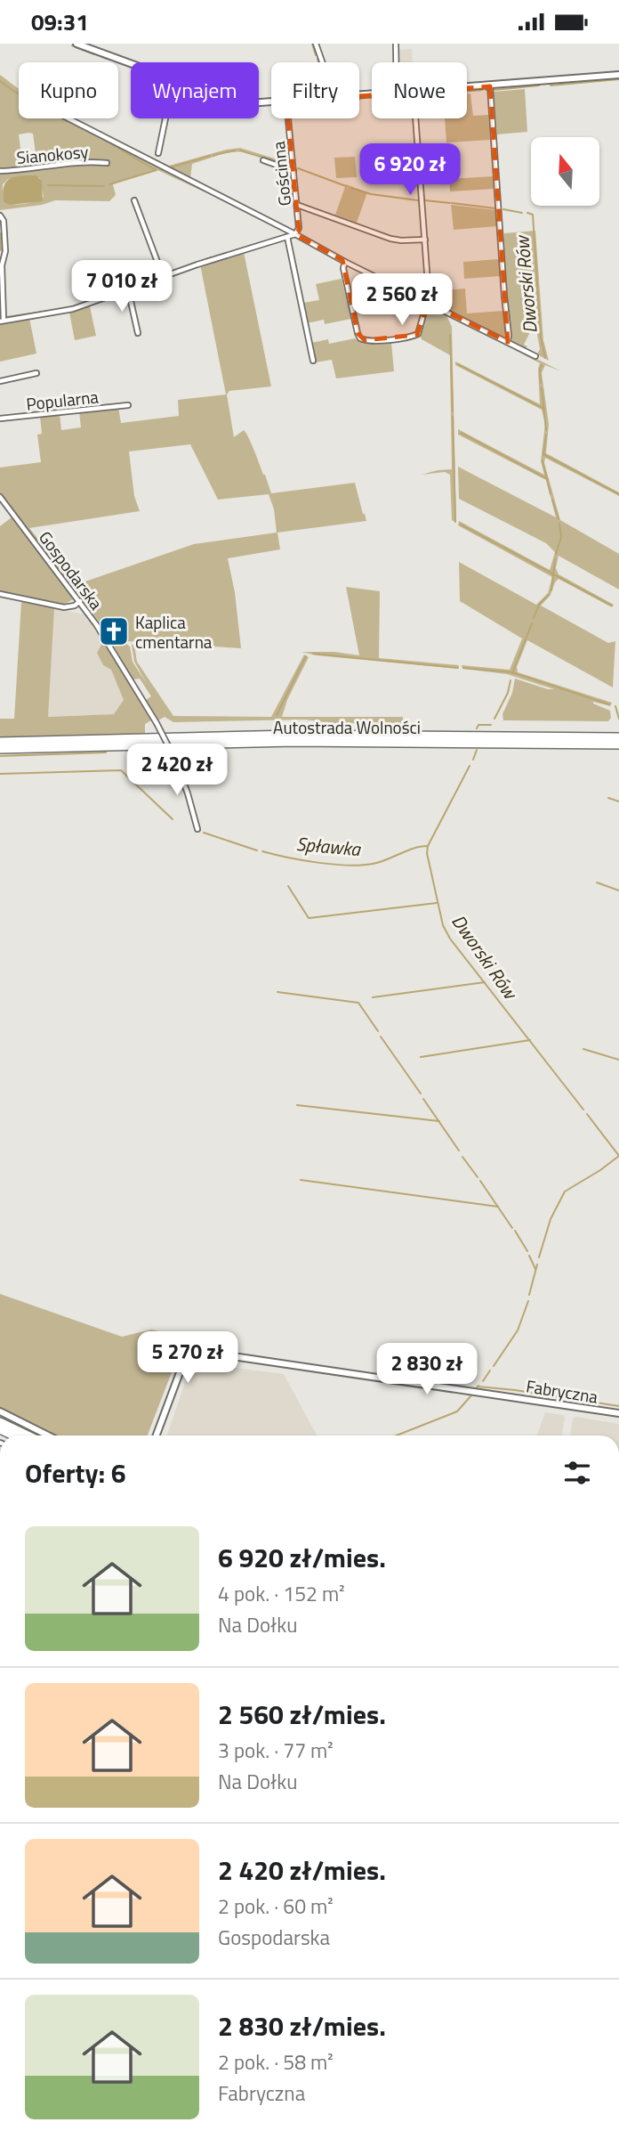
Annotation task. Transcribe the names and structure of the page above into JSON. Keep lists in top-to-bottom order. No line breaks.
{"streets":{"highway":["Autostrada Wolności"],"street":["Sianokosy","Gościnna","Popularna","Gospodarska","Fabryczna"]},"water":["Dworski Rów","Spławka"],"places":{"church":["Kaplica cmentarna"]},"north":"top","page":{"status":"09:31","chip":["Kupno","Wynajem","Filtry","Nowe"],"price":["6 920 zł","7 010 zł","2 560 zł","2 420 zł","5 270 zł","2 830 zł"],"heading":"Oferty: 6","list":[{"name":"6 920 zł/mies.","note":"4 pok. · 152 m² · Na Dołku"},{"name":"2 560 zł/mies.","note":"3 pok. · 77 m² · Na Dołku"},{"name":"2 420 zł/mies.","note":"2 pok. · 60 m² · Gospodarska"},{"name":"2 830 zł/mies.","note":"2 pok. · 58 m² · Fabryczna"}]}}
